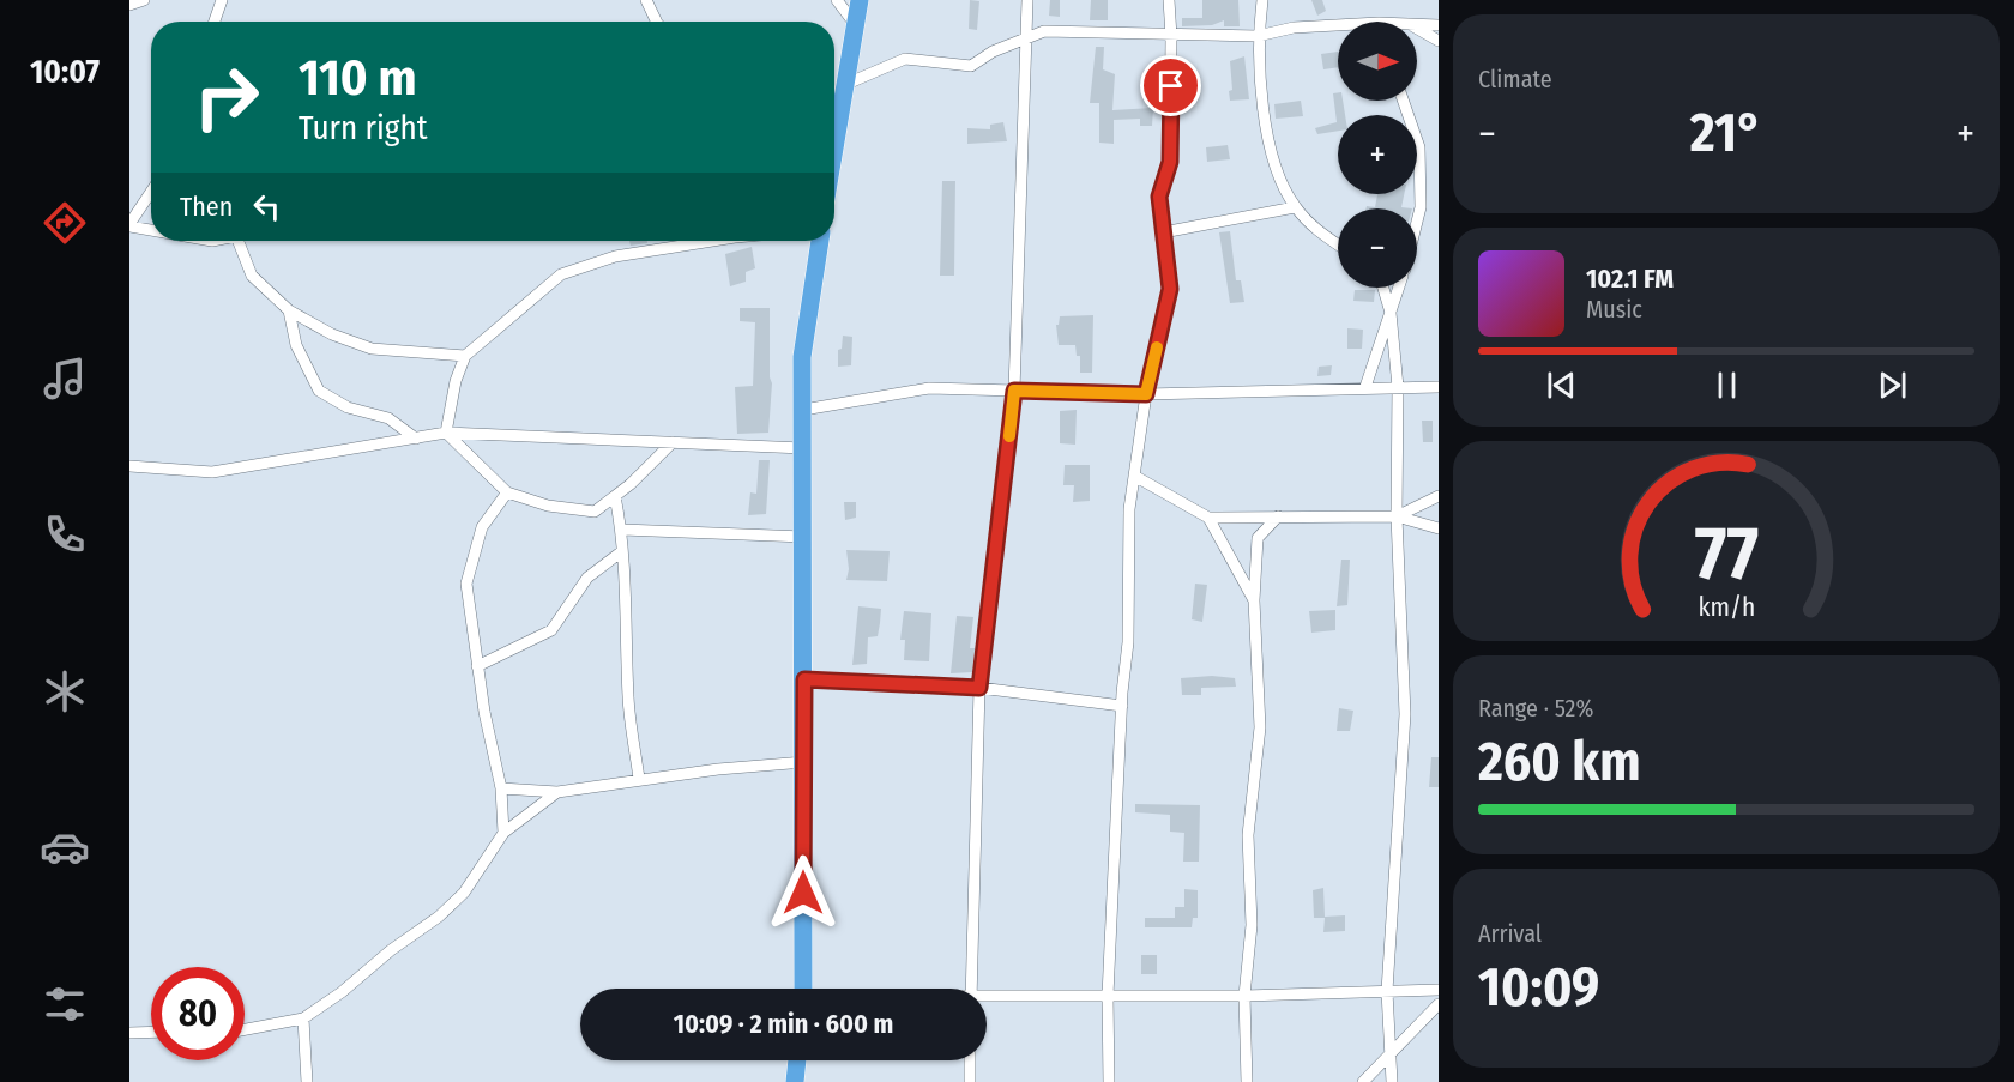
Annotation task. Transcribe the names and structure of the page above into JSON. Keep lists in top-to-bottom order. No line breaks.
{"north":"right","page":{"tabs":"10:07","tile":["Climate",["Range · 52%","260 km"],["Arrival","10:09"]],"map_buttons":["+","−"],"turn":["110 m","Turn right"],"heat":["−","21°","+"],"then":"Then","song":["102.1 FM","Music"],"limit":"80","trip":"10:09 · 2 min · 600 m","gauge":["77","km/h"]}}
